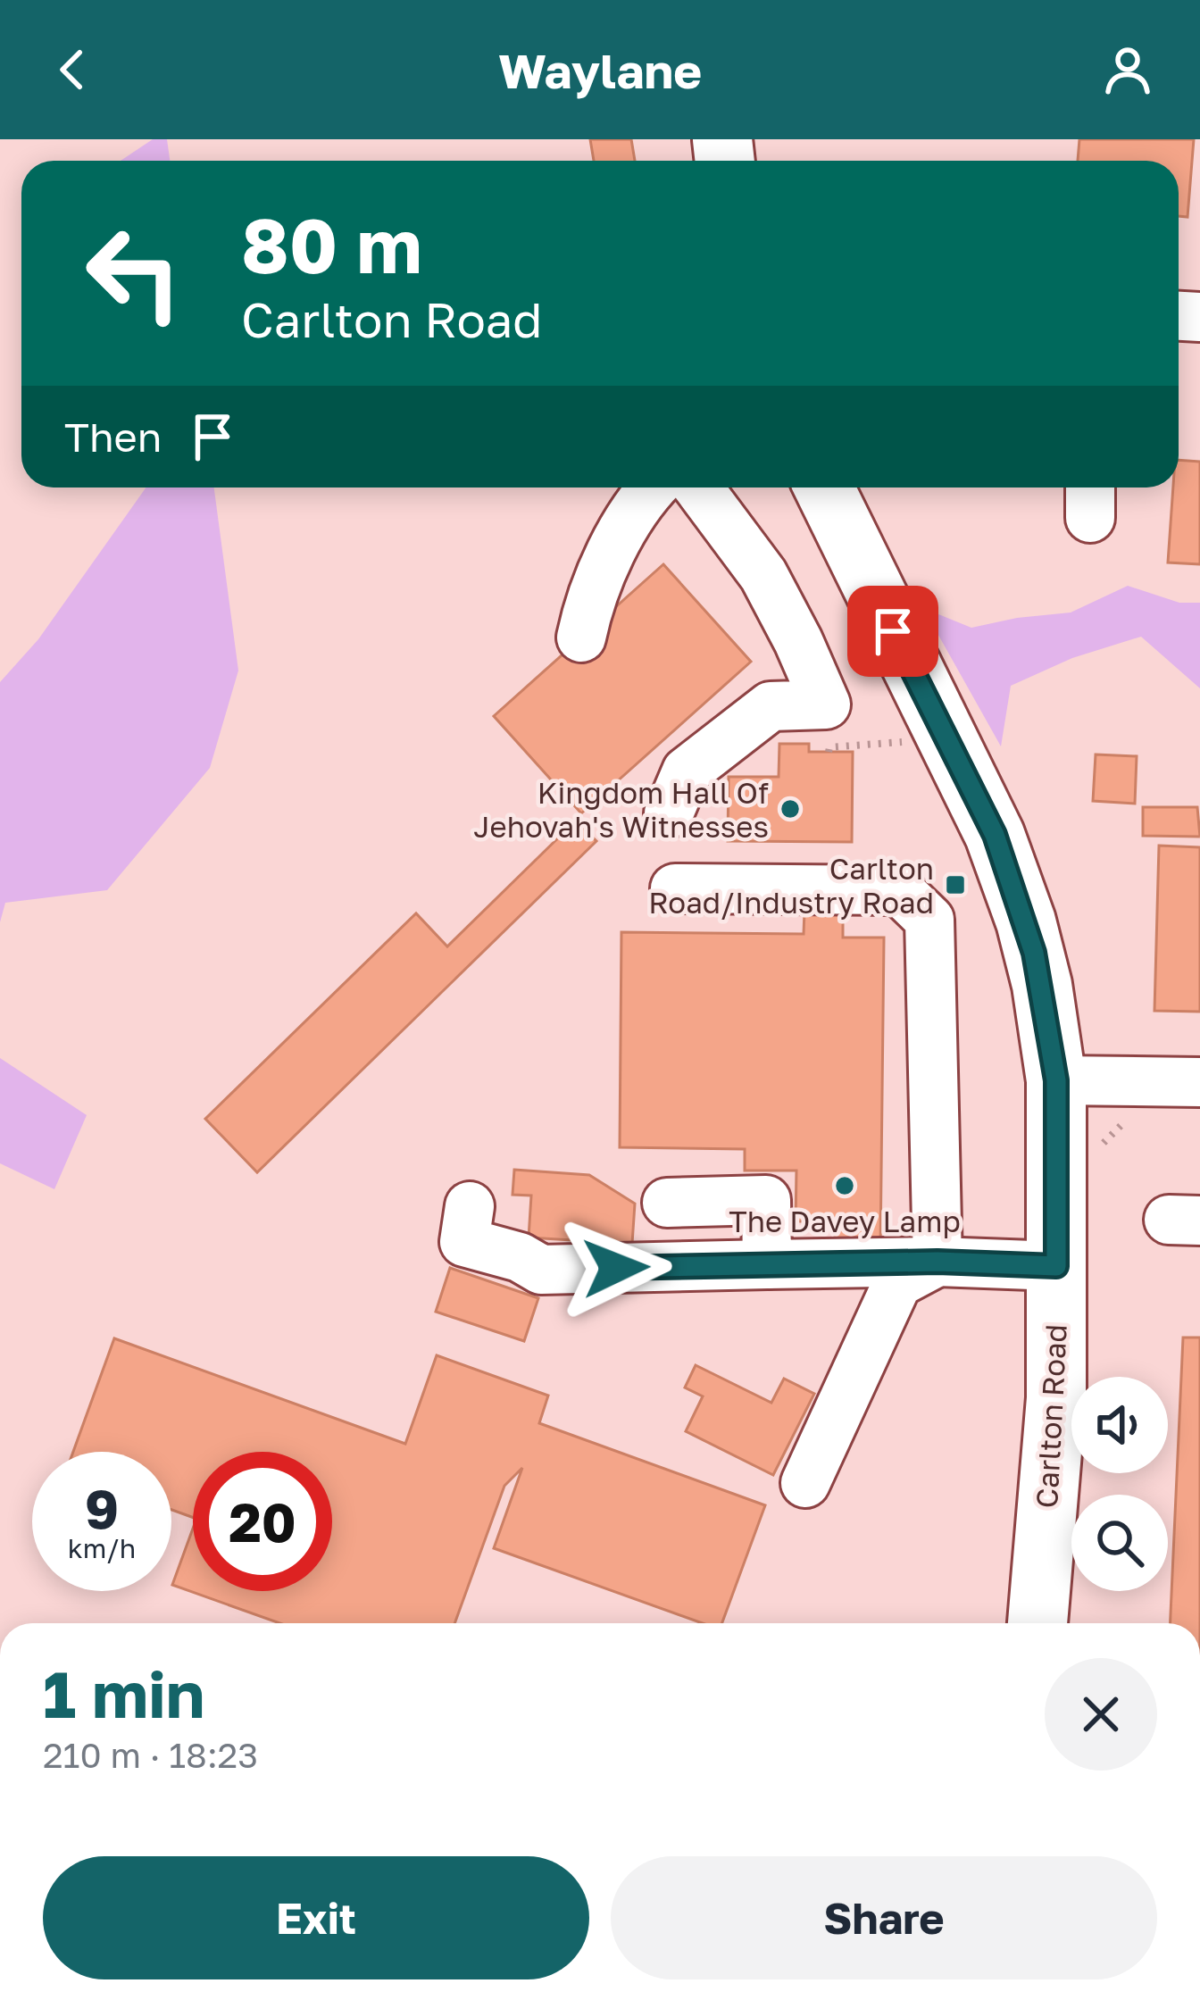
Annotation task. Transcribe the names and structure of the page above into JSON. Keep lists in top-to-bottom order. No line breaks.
{"streets":{"main road":["Carlton Road"]},"places":{"other":["Kingdom Hall Of Jehovah's Witnesses","The Davey Lamp"],"transit":["Carlton Road/Industry Road"]},"page":{"header":"Waylane","turn":["80 m","Carlton Road"],"then":"Then","speed":"9 km/h","limit":"20","heading":["1 min","210 m · 18:23"],"buttons":["Exit","Share"]}}
